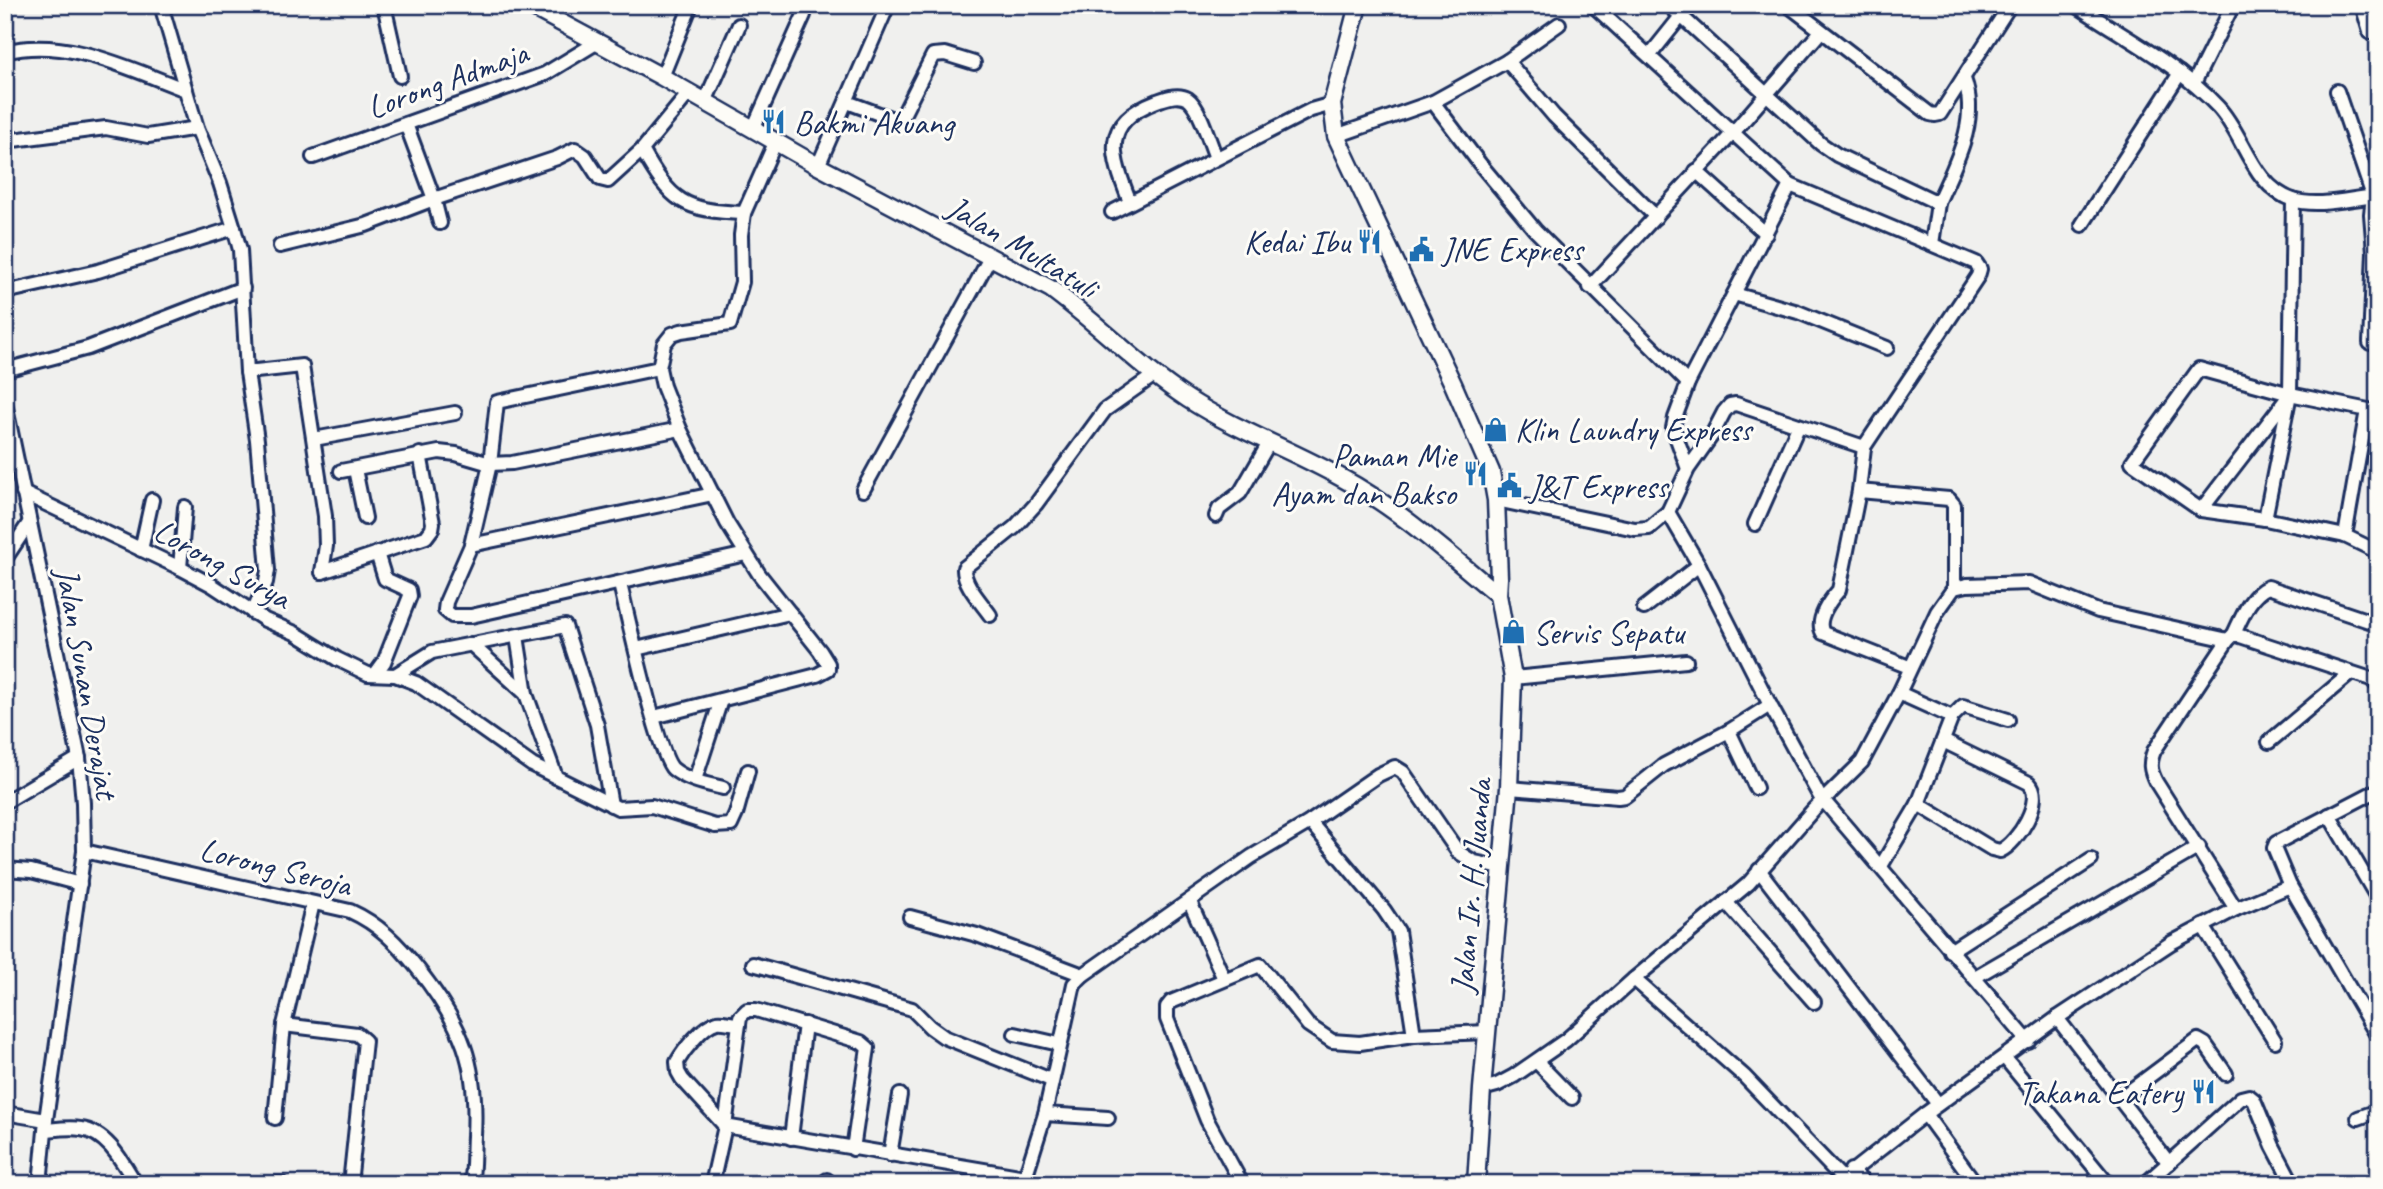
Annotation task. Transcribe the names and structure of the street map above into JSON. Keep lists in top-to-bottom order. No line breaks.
{"streets":{"main road":["Jalan Multatuli","Jalan Ir. H. Juanda"],"street":["Lorong Admaja","Lorong Surya","Jalan Sunan Derajat","Lorong Seroja"]},"crossings":[["Lorong Admaja","Jalan Multatuli"],["Jalan Multatuli","Jalan Ir. H. Juanda"],["Lorong Surya","Jalan Sunan Derajat"],["Jalan Sunan Derajat","Lorong Seroja"]],"places":{"restaurant":["Bakmi Akuang","Kedai Ibu","Paman Mie Ayam dan Bakso","Takana Eatery"],"public building":["JNE Express","J&T Express"],"shop":["Klin Laundry Express","Servis Sepatu"]}}
